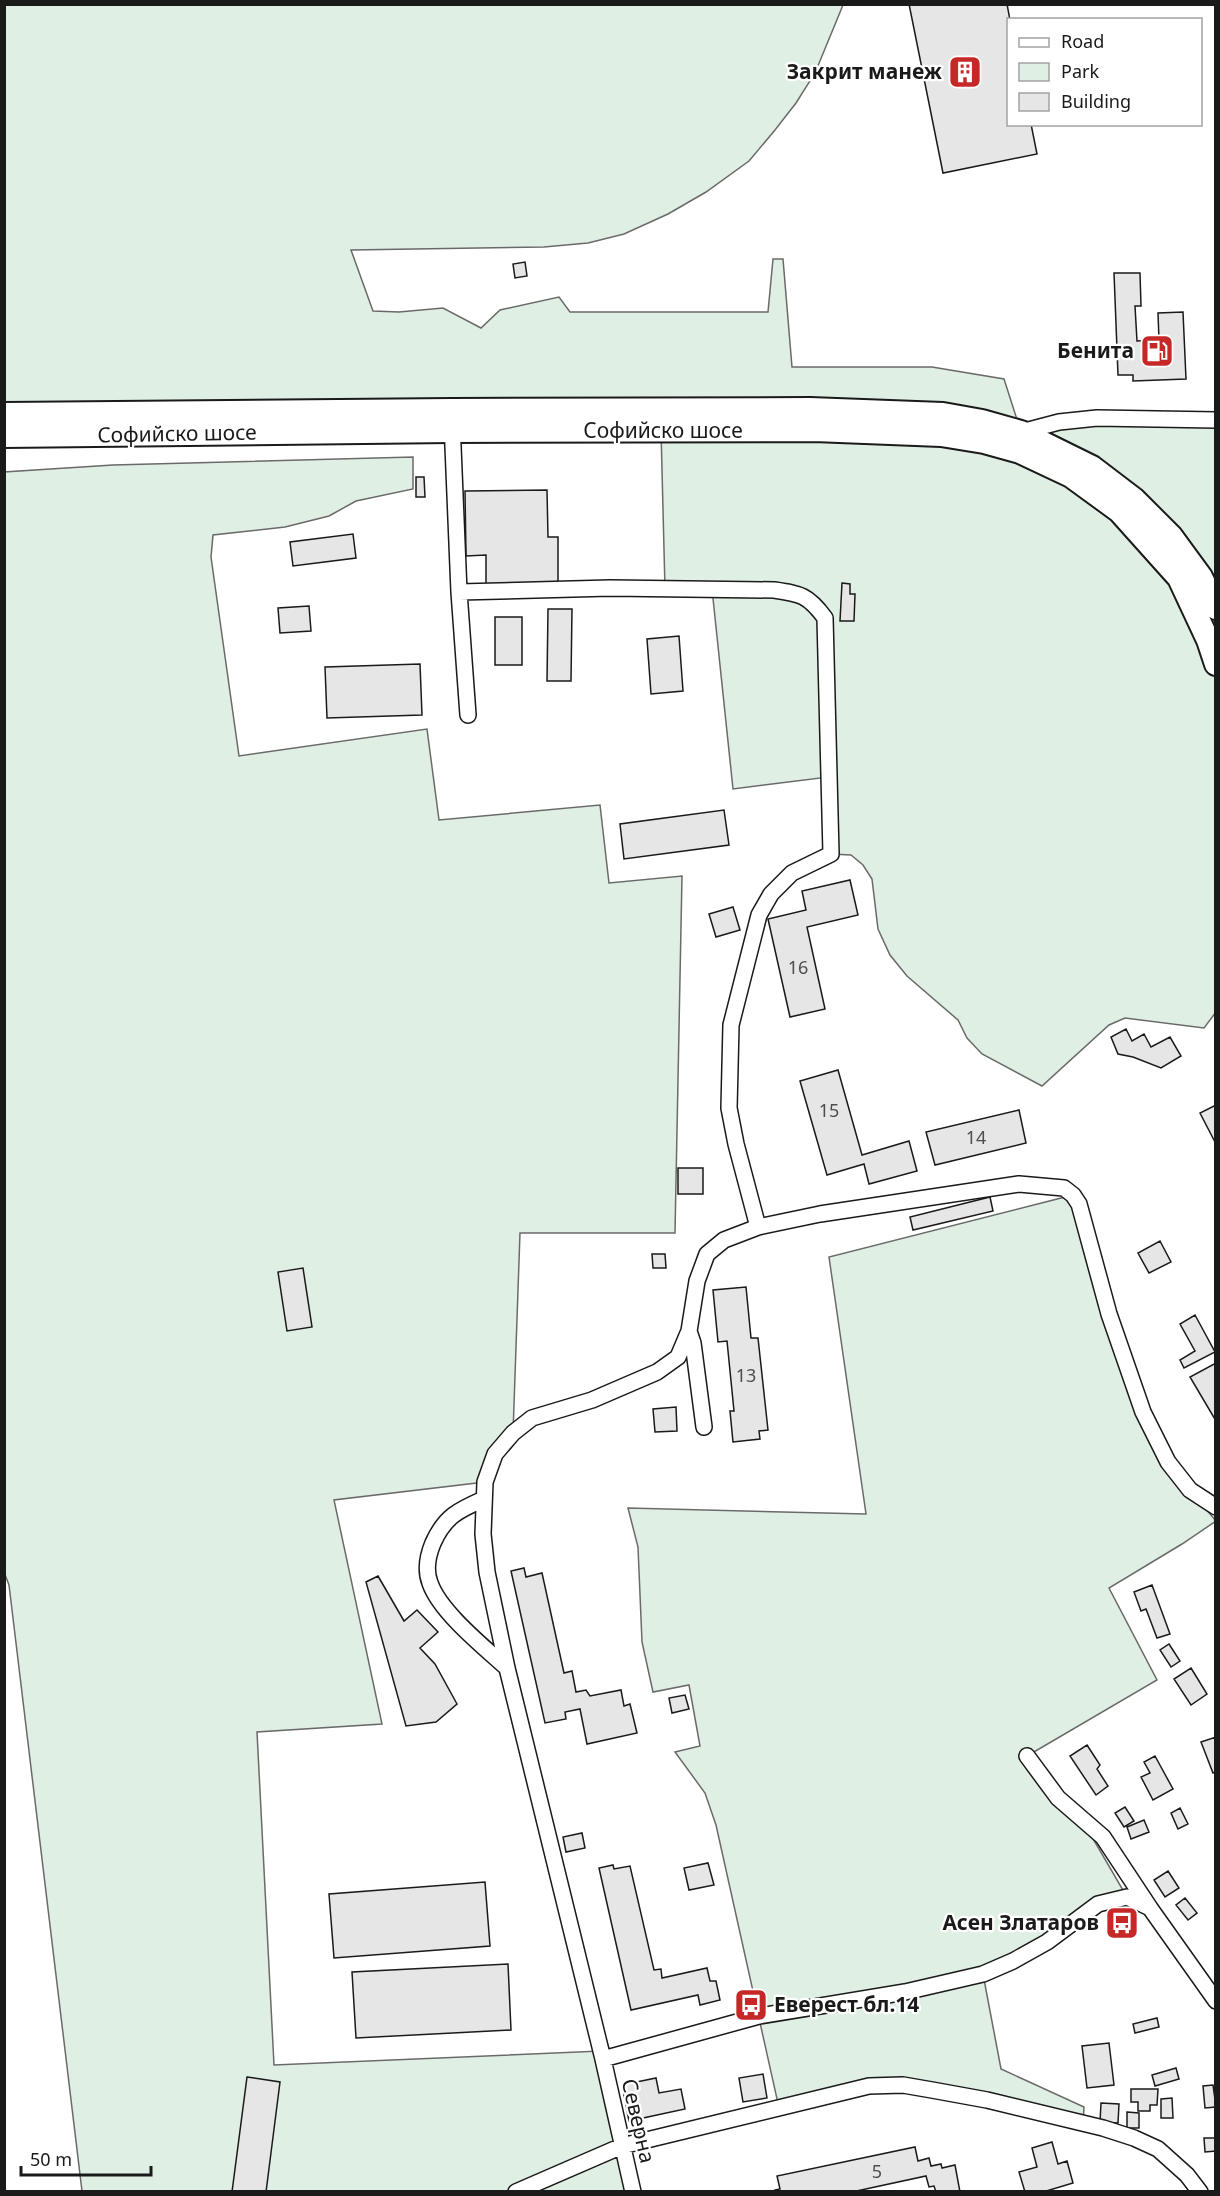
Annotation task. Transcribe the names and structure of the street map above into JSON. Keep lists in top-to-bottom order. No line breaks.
{"streets":{"main road":["Софийско шосе"],"street":["Северна"]},"places":{"building":["Закрит манеж"],"fuel station":["Бенита"],"bus stop":["Асен Златаров","Еверест бл.14"]},"house_numbers":["16","15","14","13","5"],"legend":["Road","Park","Building"],"scale_bar":"50 m"}
